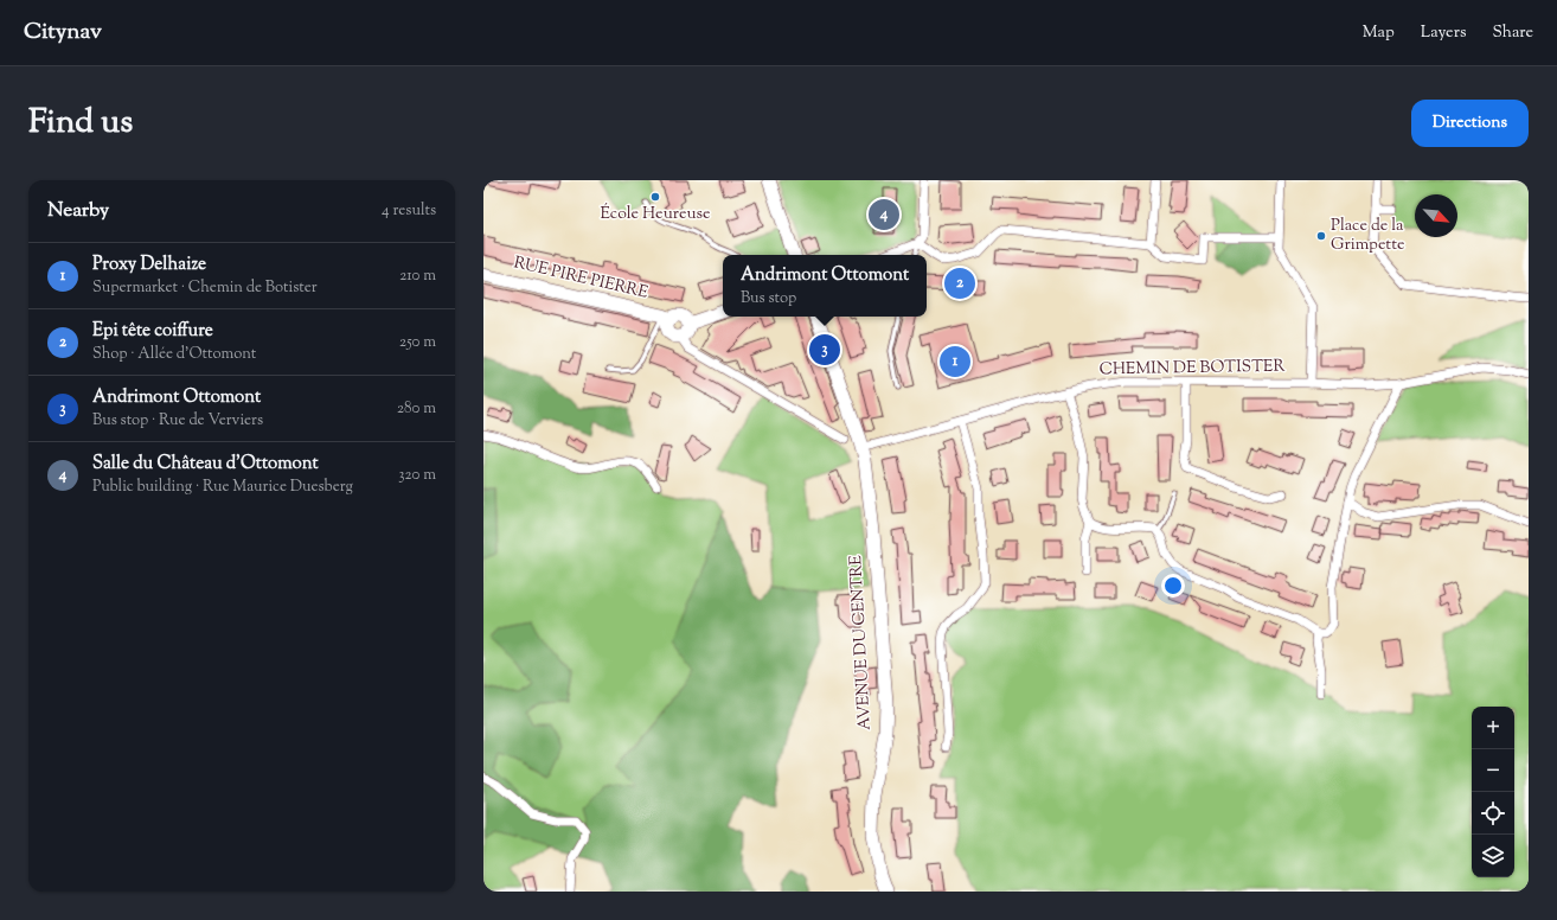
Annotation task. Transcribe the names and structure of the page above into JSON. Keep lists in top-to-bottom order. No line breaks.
{"streets":{"street":["RUE PIRE PIERRE","CHEMIN DE BOTISTER","AVENUE DU CENTRE"]},"crossings":[["CHEMIN DE BOTISTER","AVENUE DU CENTRE"]],"places":["École Heureuse","Place de la Grimpette"],"north":"bottom right","page":{"header":"Citynav","nav":["Map","Layers","Share"],"title":"Find us","buttons":"Directions","heading":["Nearby","4 results"],"pins":["4","2","3","1"],"list":[{"mark":"1","name":"Proxy Delhaize","note":"Supermarket · Chemin de Botister","value":"210 m"},{"mark":"2","name":"Epi tête coiffure","note":"Shop · Allée d'Ottomont","value":"250 m"},{"mark":"3","name":"Andrimont Ottomont","note":"Bus stop · Rue de Verviers","value":"280 m"},{"mark":"4","name":"Salle du Château d'Ottomont","note":"Public building · Rue Maurice Duesberg","value":"320 m"}],"popup":["Andrimont Ottomont","Bus stop"],"map_buttons":["+","−"]}}
